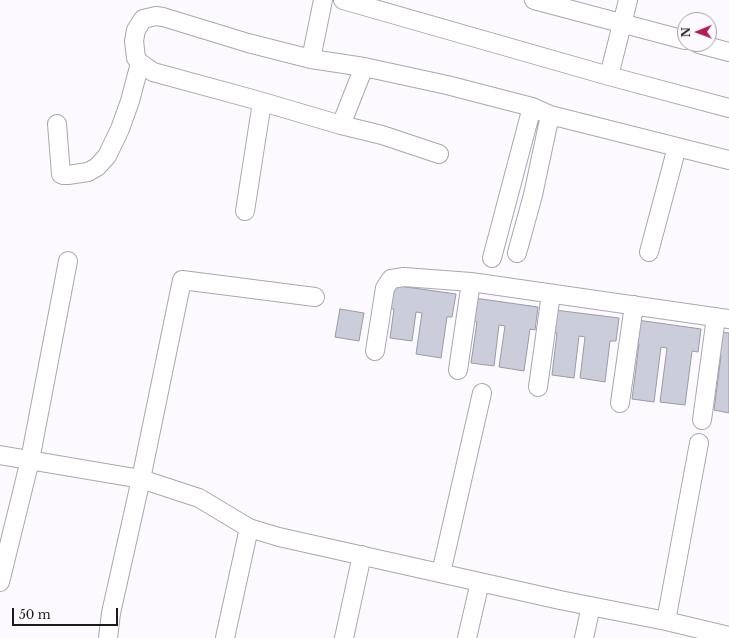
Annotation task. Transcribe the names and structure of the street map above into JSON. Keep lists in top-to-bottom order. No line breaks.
{"scale_bar":"50 m","north":"left"}
